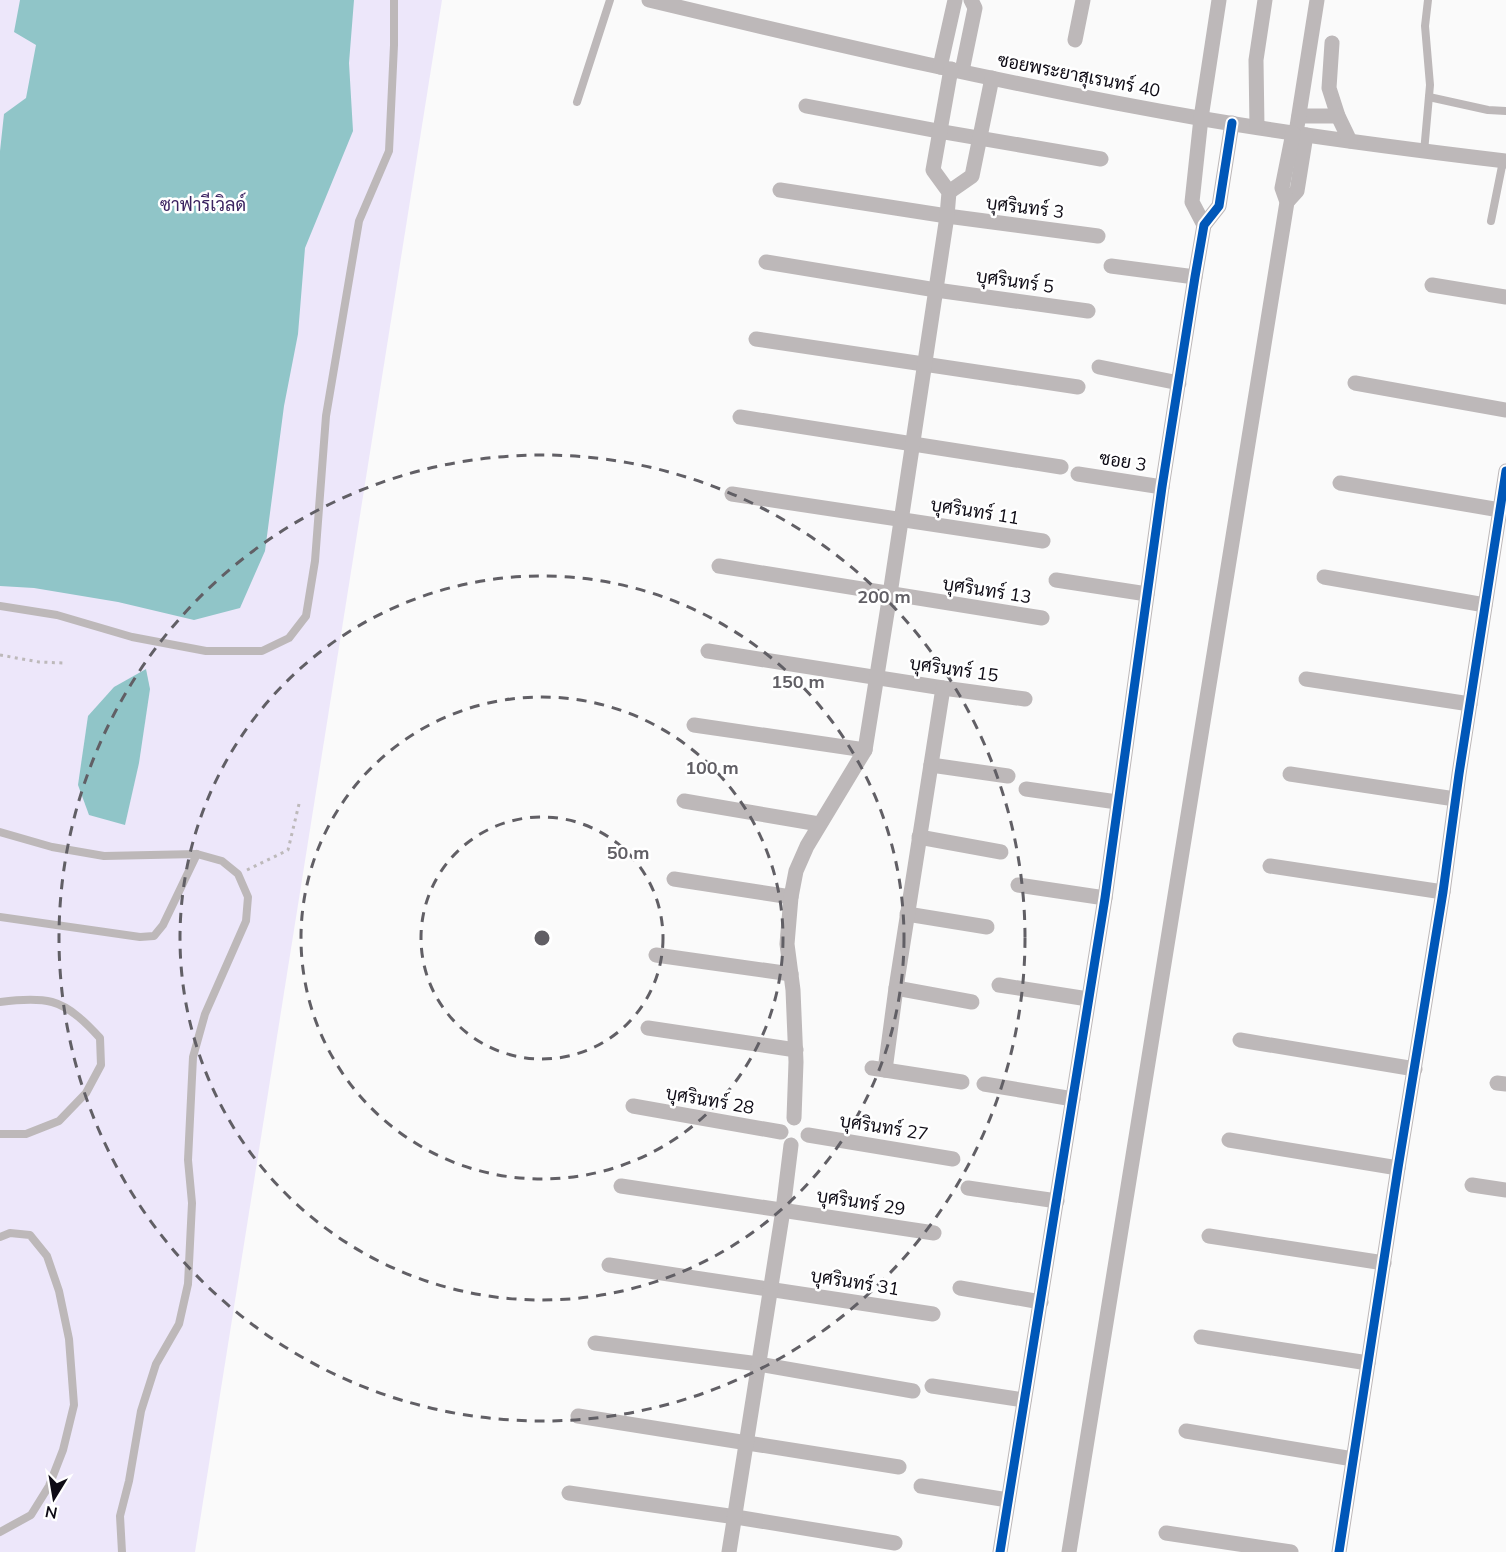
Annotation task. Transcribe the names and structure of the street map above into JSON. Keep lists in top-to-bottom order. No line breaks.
{"streets":{"street":["ซอยพระยาสุเรนทร์ 40","บุศรินทร์ 3","บุศรินทร์ 5","ซอย 3","บุศรินทร์ 11","บุศรินทร์ 13","บุศรินทร์ 15","บุศรินทร์ 28","บุศรินทร์ 27","บุศรินทร์ 29","บุศรินทร์ 31"]},"crossings":[["บุศรินทร์ 28","บุศรินทร์ 27"]],"parks":["ซาฟารีเวิลด์"],"north":"bottom","rings":["200 m","150 m","100 m","50 m"]}
